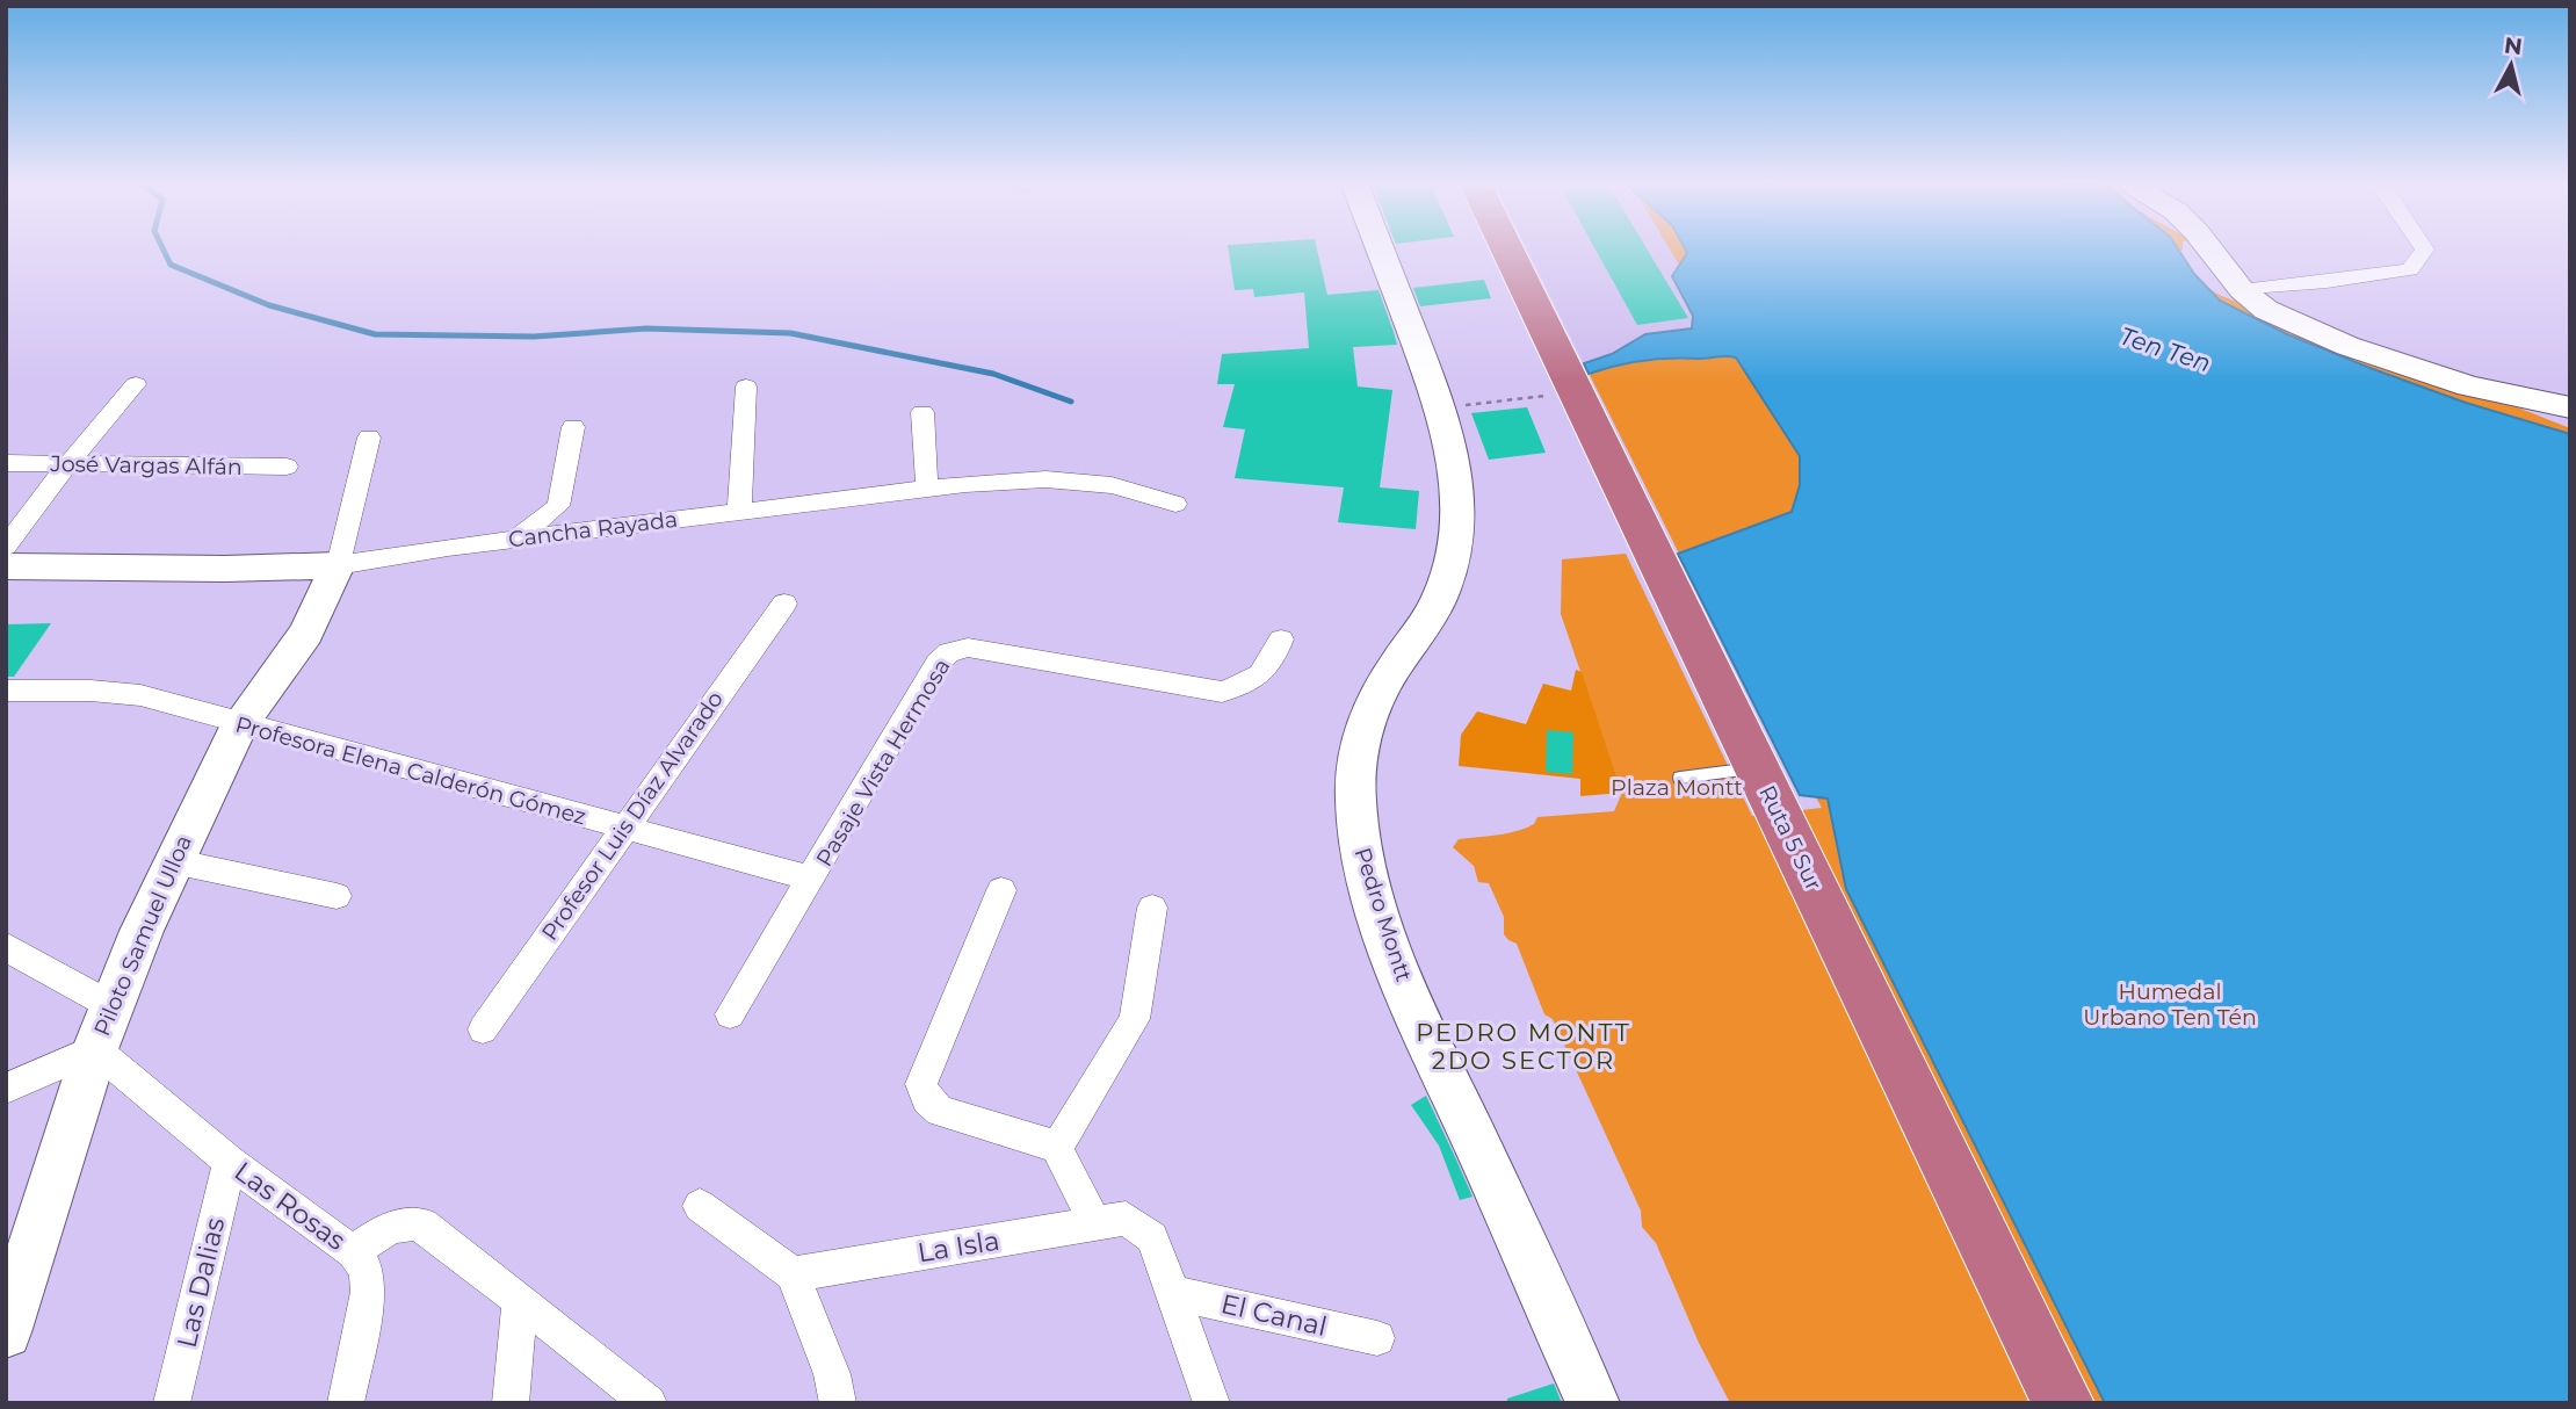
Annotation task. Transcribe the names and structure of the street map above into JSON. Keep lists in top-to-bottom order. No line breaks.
{"streets":{"highway":["Ruta 5 Sur"],"street":["José Vargas Alfán","Cancha Rayada","Pasaje Vista Hermosa","Profesora Elena Calderón Gómez","Profesor Luis Díaz Alvarado","Pedro Montt","Piloto Samuel Ulloa","Las Rosas","La Isla","Las Dalias","El Canal"]},"crossings":[["Cancha Rayada","Piloto Samuel Ulloa"],["Pasaje Vista Hermosa","Profesora Elena Calderón Gómez"],["Profesora Elena Calderón Gómez","Profesor Luis Díaz Alvarado"],["Profesora Elena Calderón Gómez","Piloto Samuel Ulloa"],["Piloto Samuel Ulloa","Las Rosas"],["Las Rosas","Las Dalias"]],"districts":["PEDRO MONTT 2DO SECTOR"],"water":["Ten Ten"],"parks":["Plaza Montt","Humedal Urbano Ten Tén"],"north":"top"}
